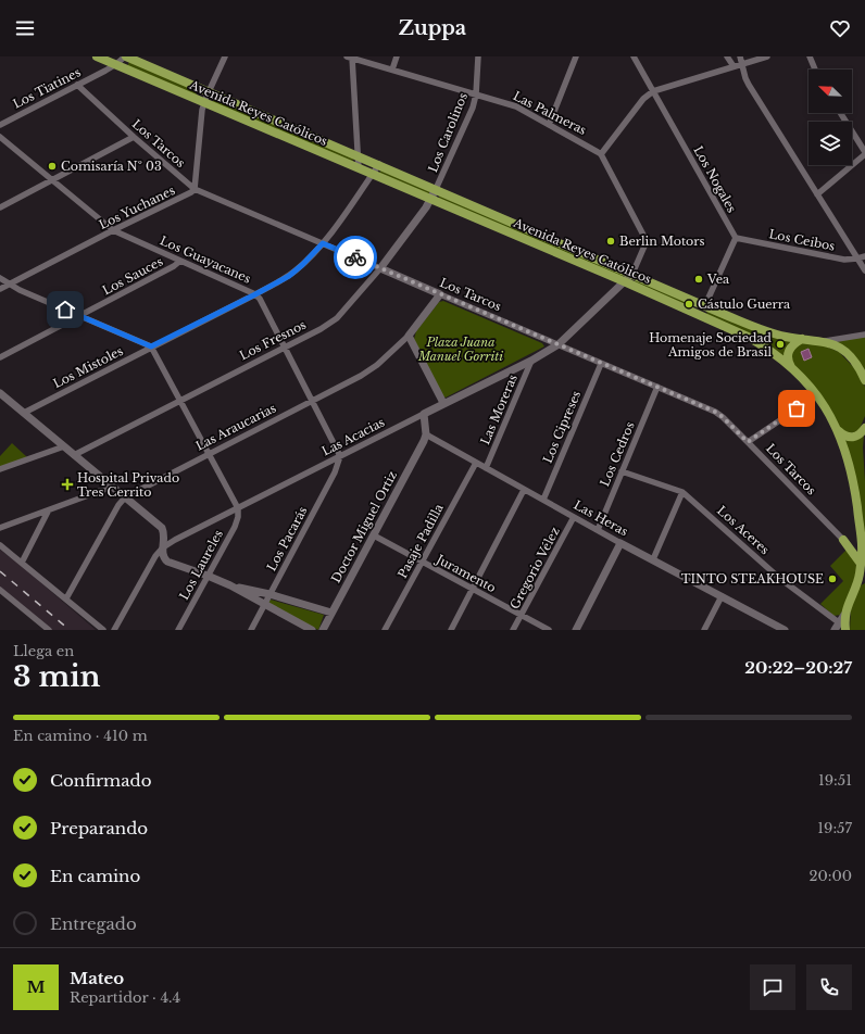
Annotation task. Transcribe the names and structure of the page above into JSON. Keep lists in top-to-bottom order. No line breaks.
{"streets":{"main road":["Avenida Reyes Católicos"],"street":["Los Tiatines","Las Palmeras","Los Carolinos","Los Tarcos","Los Nogales","Los Yuchanes","Los Ceibos","Los Guayacanes","Los Sauces","Los Fresnos","Los Mistoles","Las Moreras","Las Araucarias","Los Cipreses","Las Acacias","Los Cedros","Las Heras","Doctor Miguel Ortiz","Los Aceres","Los Pacarás","Pasaje Padilla","Los Laureles","Gregorio Vélez","Juramento"]},"crossings":[["Los Tiatines","Avenida Reyes Católicos"],["Los Tiatines","Los Tarcos"],["Avenida Reyes Católicos","Los Carolinos"],["Avenida Reyes Católicos","Los Fresnos"],["Avenida Reyes Católicos","Los Mistoles"],["Avenida Reyes Católicos","Las Acacias"],["Avenida Reyes Católicos","Los Aceres"],["Las Palmeras","Los Carolinos"],["Los Carolinos","Los Fresnos"],["Los Tarcos","Los Yuchanes"],["Los Tarcos","Los Fresnos"],["Los Tarcos","Los Mistoles"],["Los Tarcos","Las Araucarias"],["Los Tarcos","Los Cipreses"],["Los Tarcos","Las Acacias"],["Los Tarcos","Los Cedros"],["Los Nogales","Los Ceibos"],["Los Yuchanes","Los Guayacanes"],["Los Guayacanes","Los Sauces"],["Los Guayacanes","Los Fresnos"],["Los Guayacanes","Los Mistoles"],["Los Guayacanes","Las Araucarias"],["Los Guayacanes","Las Acacias"],["Los Guayacanes","Los Pacarás"],["Las Moreras","Las Acacias"],["Las Moreras","Las Heras"],["Los Cipreses","Las Heras"],["Las Acacias","Los Pacarás"],["Las Acacias","Los Laureles"],["Los Cedros","Las Heras"],["Los Cedros","Los Aceres"],["Las Heras","Doctor Miguel Ortiz"],["Las Heras","Pasaje Padilla"],["Las Heras","Gregorio Vélez"],["Doctor Miguel Ortiz","Juramento"],["Pasaje Padilla","Juramento"],["Gregorio Vélez","Juramento"]],"parks":["Plaza Juana Manuel Gorriti"],"places":{"other":["Comisaría Nº 03","Berlin Motors","Vea","Cástulo Guerra","Homenaje Sociedad Amigos de Brasil","TINTO STEAKHOUSE"],"health":["Hospital Privado Tres Cerrito"]},"north":"top left","page":{"header":"Zuppa","heading":["3 min","Llega en","20:22–20:27"],"panel":["Mateo","Repartidor · 4.4"],"bar":"En camino · 410 m","list":[["Confirmado","19:51"],["Preparando","19:57"],["En camino","20:00"],"Entregado"],"round":"M"}}
